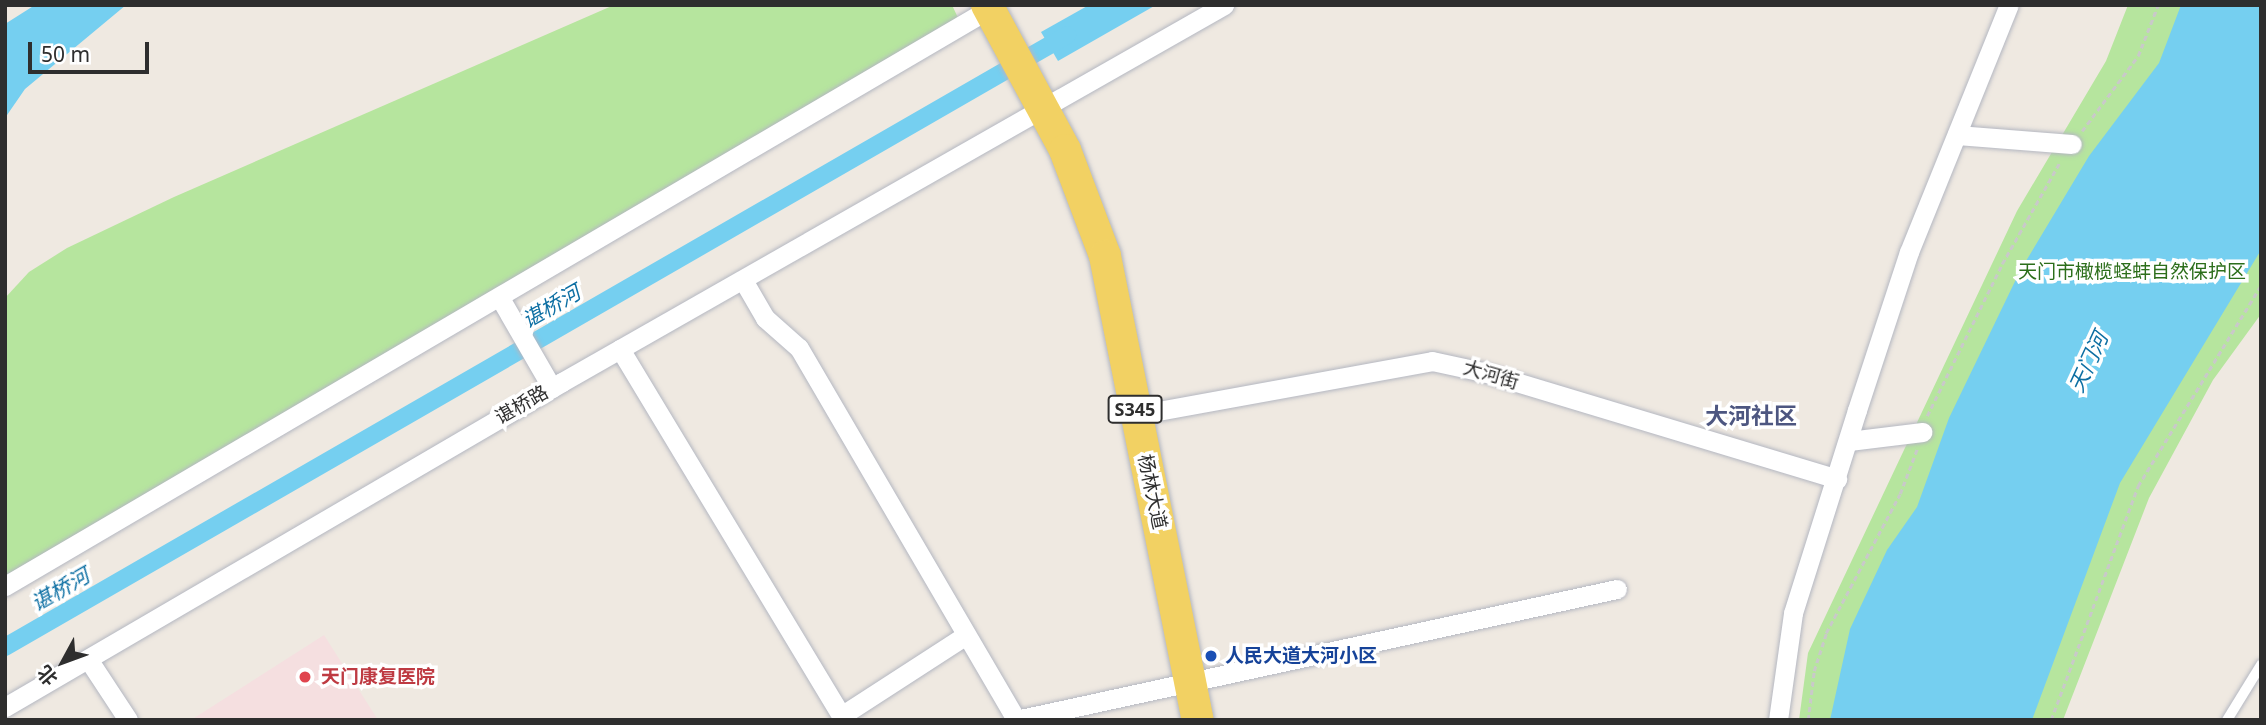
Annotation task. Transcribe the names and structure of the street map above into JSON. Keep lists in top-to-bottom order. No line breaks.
{"streets":{"main road":["S345","杨林大道"],"street":["大河街","谌桥路"]},"crossings":[["大河街","杨林大道"],["谌桥路","S345"],["谌桥路","杨林大道"],["S345","杨林大道"]],"districts":["大河社区"],"water":["谌桥河","天门河"],"parks":["天门市橄榄蛏蚌自然保护区"],"places":["人民大道大河小区","天门康复医院"],"scale_bar":"50 m","north":"bottom left"}
